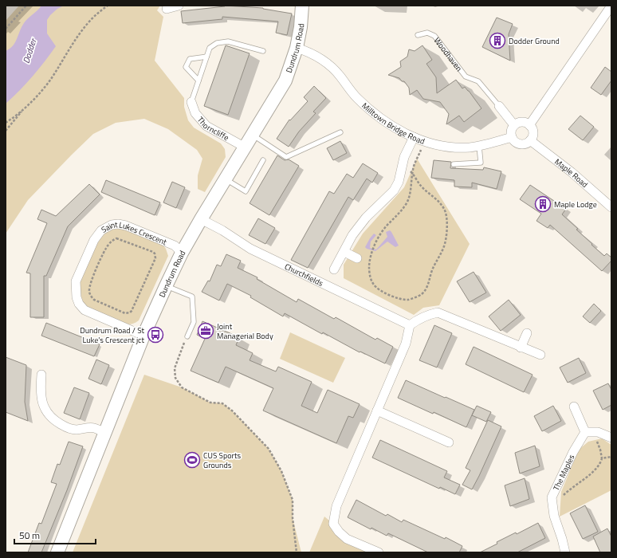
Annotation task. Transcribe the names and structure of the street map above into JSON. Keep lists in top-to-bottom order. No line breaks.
{"streets":{"main road":["Dundrum Road"],"street":["Woodhaven","Milltown Bridge Road","Thorncliffe","Maple Road","Saint Lukes Crescent","Churchfields","The Maples"]},"crossings":[["Dundrum Road","Milltown Bridge Road"],["Dundrum Road","Thorncliffe"],["Dundrum Road","Saint Lukes Crescent"],["Dundrum Road","Churchfields"],["Woodhaven","Milltown Bridge Road"],["Woodhaven","Maple Road"],["Milltown Bridge Road","Maple Road"]],"water":["Dodder"],"places":{"building":["Dodder Ground","Maple Lodge"],"office":["Joint Managerial Body"],"bus stop":["Dundrum Road / St Luke's Crescent jct"],"sports":["CUS Sports Grounds"]},"scale_bar":"50 m"}
